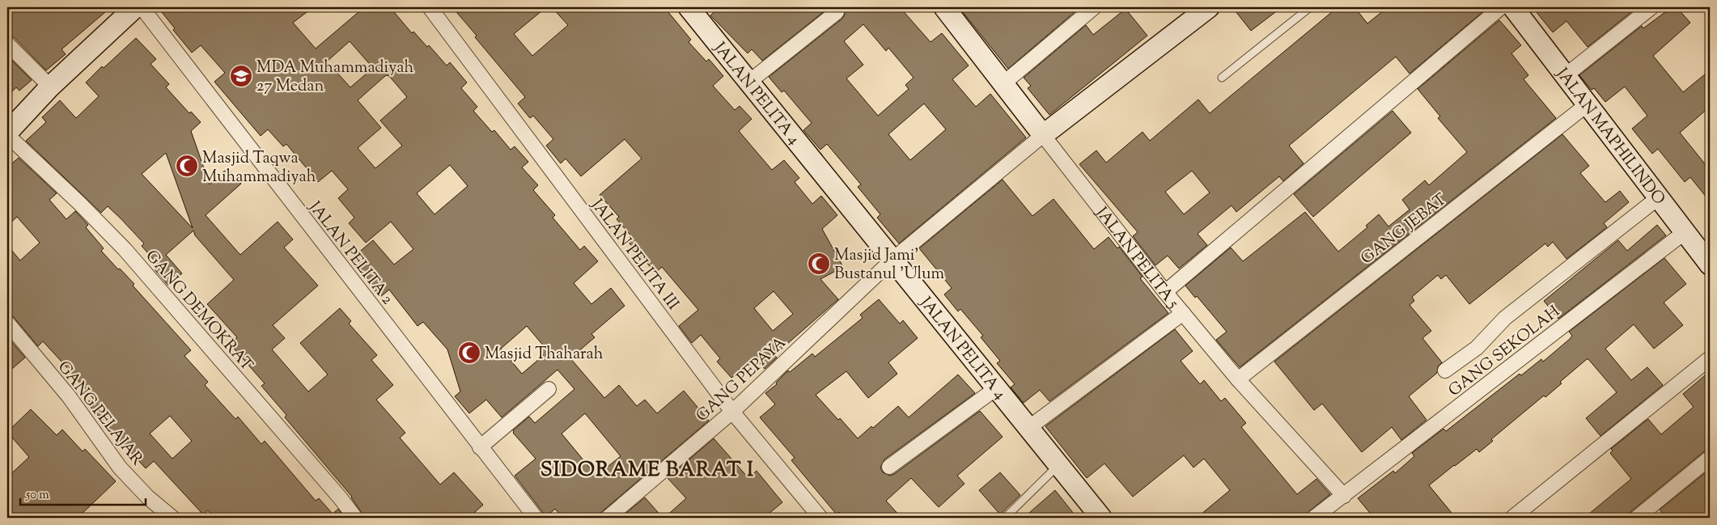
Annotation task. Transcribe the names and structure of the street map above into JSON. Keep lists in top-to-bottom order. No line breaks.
{"streets":{"street":["JALAN PELITA 4","JALAN MAPHILINDO","GANG JEBAT","JALAN PELITA 2","JALAN PELITA III","JALAN PELITA 5","GANG DEMOKRAT","GANG SEKOLAH","GANG PEPAYA","GANG PELAJAR"]},"crossings":[["JALAN PELITA 4","GANG PEPAYA"],["JALAN MAPHILINDO","GANG JEBAT"],["JALAN MAPHILINDO","GANG SEKOLAH"],["GANG JEBAT","JALAN PELITA 5"],["JALAN PELITA III","GANG PEPAYA"],["JALAN PELITA 5","GANG SEKOLAH"],["JALAN PELITA 5","GANG PEPAYA"]],"districts":["SIDORAME BARAT I"],"places":{"school or university":["MDA Muhammadiyah 27 Medan"],"mosque":["Masjid Taqwa Muhammadiyah","Masjid Jami' Bustanul 'Ulum","Masjid Thaharah"]},"scale_bar":"50 m"}
